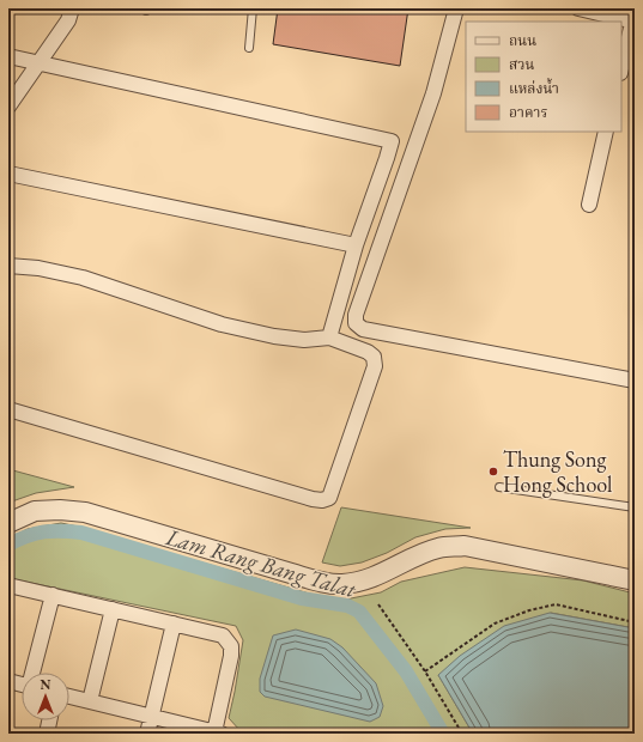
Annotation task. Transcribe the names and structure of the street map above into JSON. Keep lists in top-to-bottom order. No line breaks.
{"water":["Lam Rang Bang Talat"],"places":["Thung Song Hong School"],"legend":["ถนน","สวน","แหล่งน้ำ","อาคาร"],"north":"top"}
